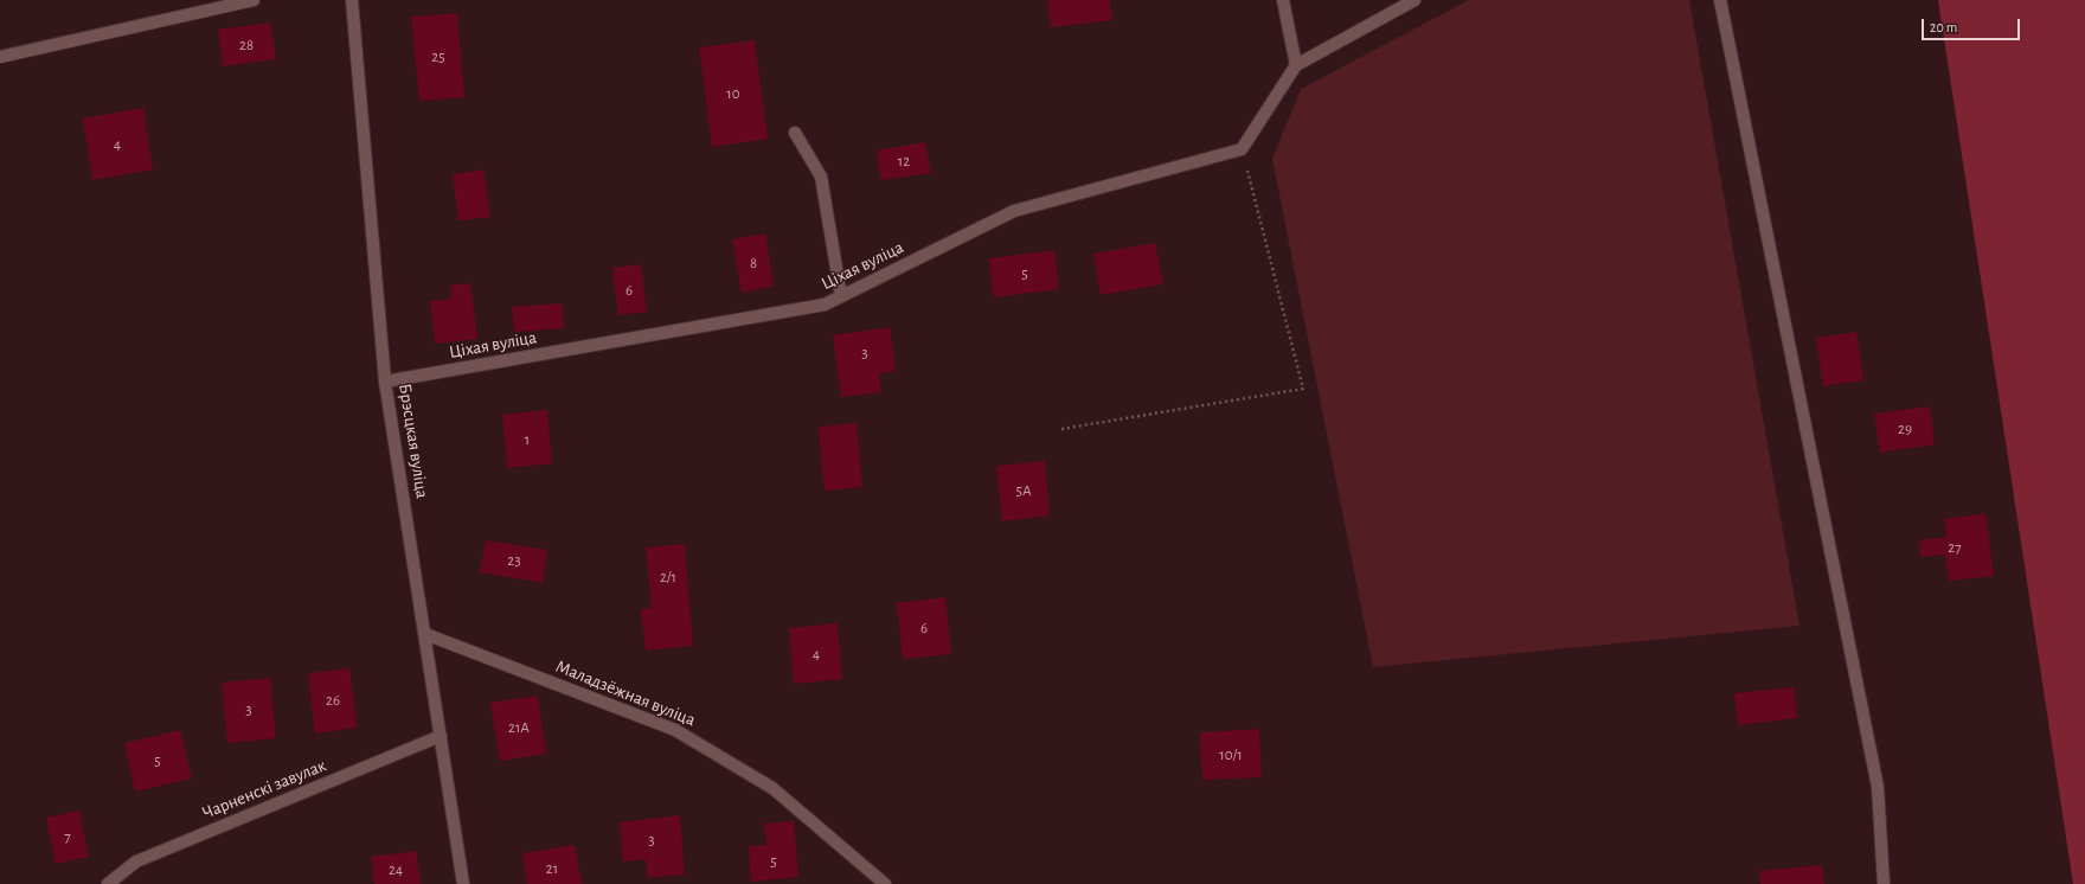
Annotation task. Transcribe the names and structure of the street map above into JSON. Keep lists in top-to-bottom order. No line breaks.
{"streets":{"street":["Ціхая вуліца","Брэсцкая вуліца","Маладзёжная вуліца","Чарненскі завулак"]},"crossings":[["Ціхая вуліца","Брэсцкая вуліца"],["Брэсцкая вуліца","Маладзёжная вуліца"],["Брэсцкая вуліца","Чарненскі завулак"]],"house_numbers":["28","25","10","4","12","8","5","6","3","29","1","5А","27","23","2/1","6","4","26","3","21А","10/1","5","7","3","5","21","24"],"scale_bar":"20 m"}
